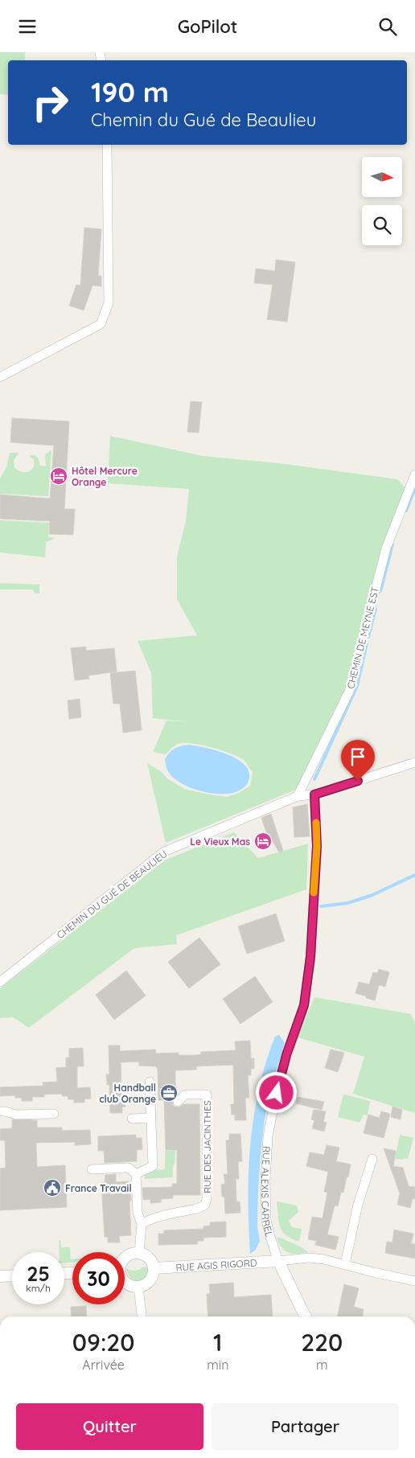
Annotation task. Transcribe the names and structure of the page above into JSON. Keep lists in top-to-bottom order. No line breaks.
{"streets":{"street":["CHEMIN DE MEYNE EST","CHEMIN DU GUÉ DE BEAULIEU","RUE DES JACINTHES","RUE ALEXIS CARREL","RUE AGIS RIGORD"]},"crossings":[["CHEMIN DE MEYNE EST","CHEMIN DU GUÉ DE BEAULIEU"],["CHEMIN DU GUÉ DE BEAULIEU","RUE ALEXIS CARREL"],["RUE ALEXIS CARREL","RUE AGIS RIGORD"]],"places":{"hotel":["Hôtel Mercure Orange","Le Vieux Mas"],"office":["Handball club Orange"],"public building":["France Travail"]},"north":"right","page":{"header":"GoPilot","turn":["190 m","Chemin du Gué de Beaulieu"],"speed":"25 km/h","limit":"30","eta":["09:20","Arrivée","1","min","220","m"],"buttons":["Quitter","Partager"]}}
